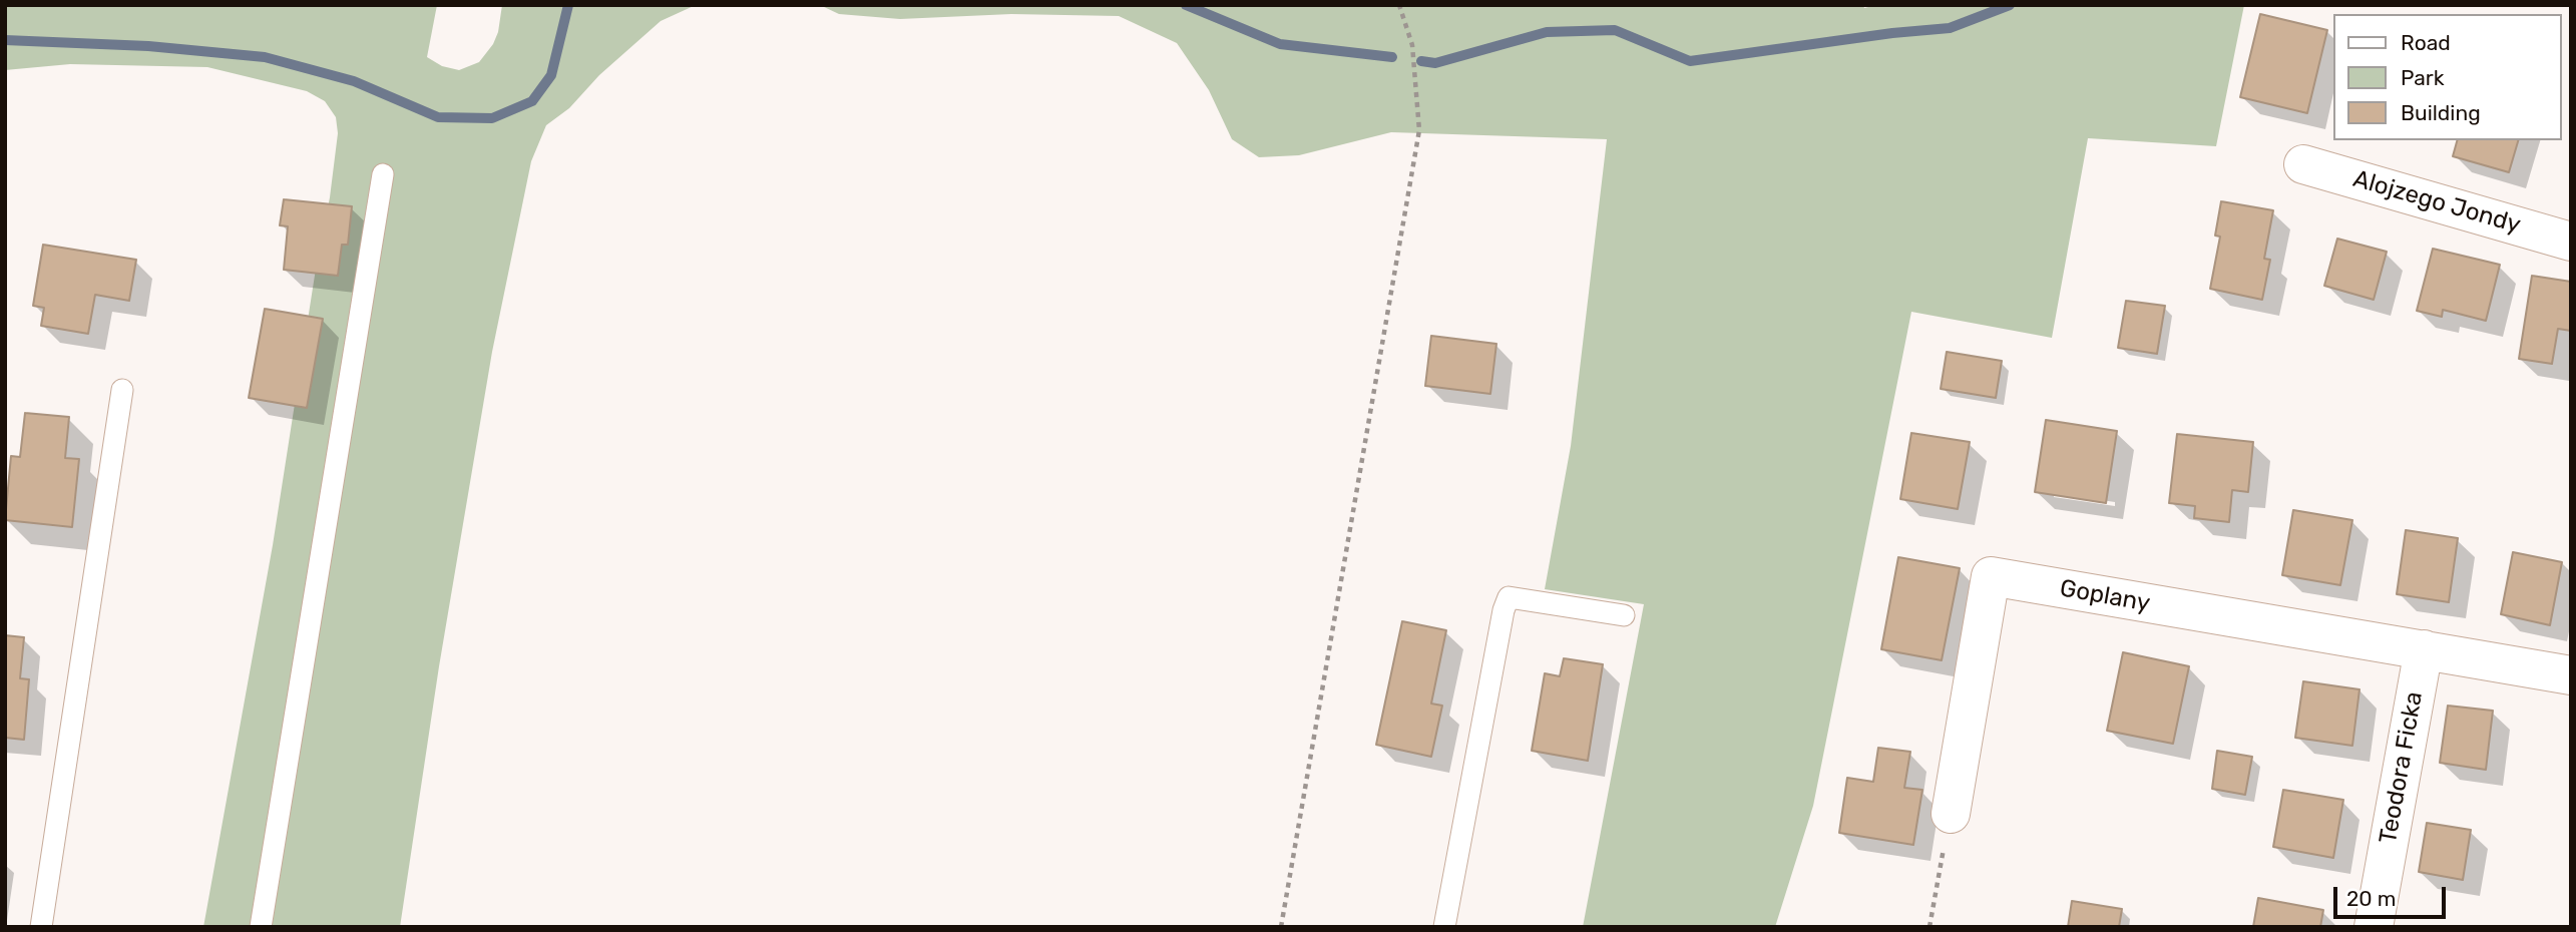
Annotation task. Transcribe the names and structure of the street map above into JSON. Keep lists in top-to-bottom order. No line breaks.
{"streets":{"street":["Alojzego Jondy","Goplany","Teodora Ficka"]},"crossings":[["Goplany","Teodora Ficka"]],"legend":["Road","Park","Building"],"scale_bar":"20 m"}
